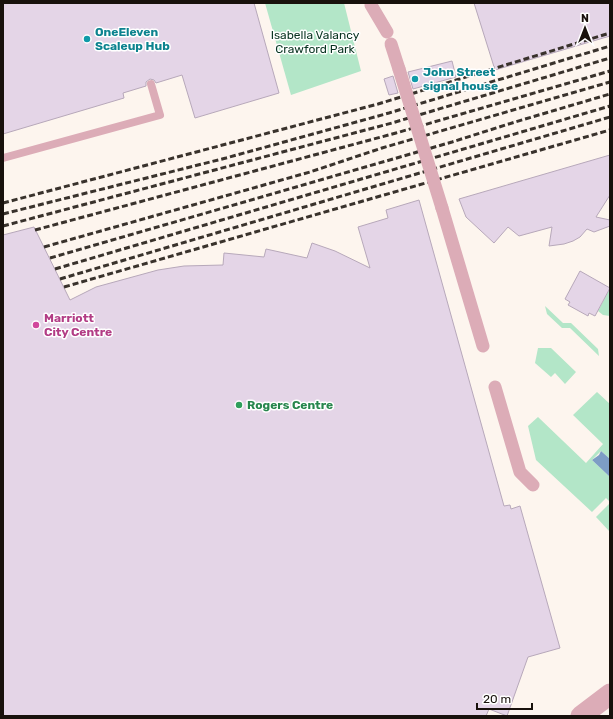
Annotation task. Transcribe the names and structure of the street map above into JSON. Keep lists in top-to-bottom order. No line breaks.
{"parks":["Isabella Valancy Crawford Park"],"places":["OneEleven Scaleup Hub","John Street signal house","Marriott City Centre","Rogers Centre"],"scale_bar":"20 m","north":"top"}
